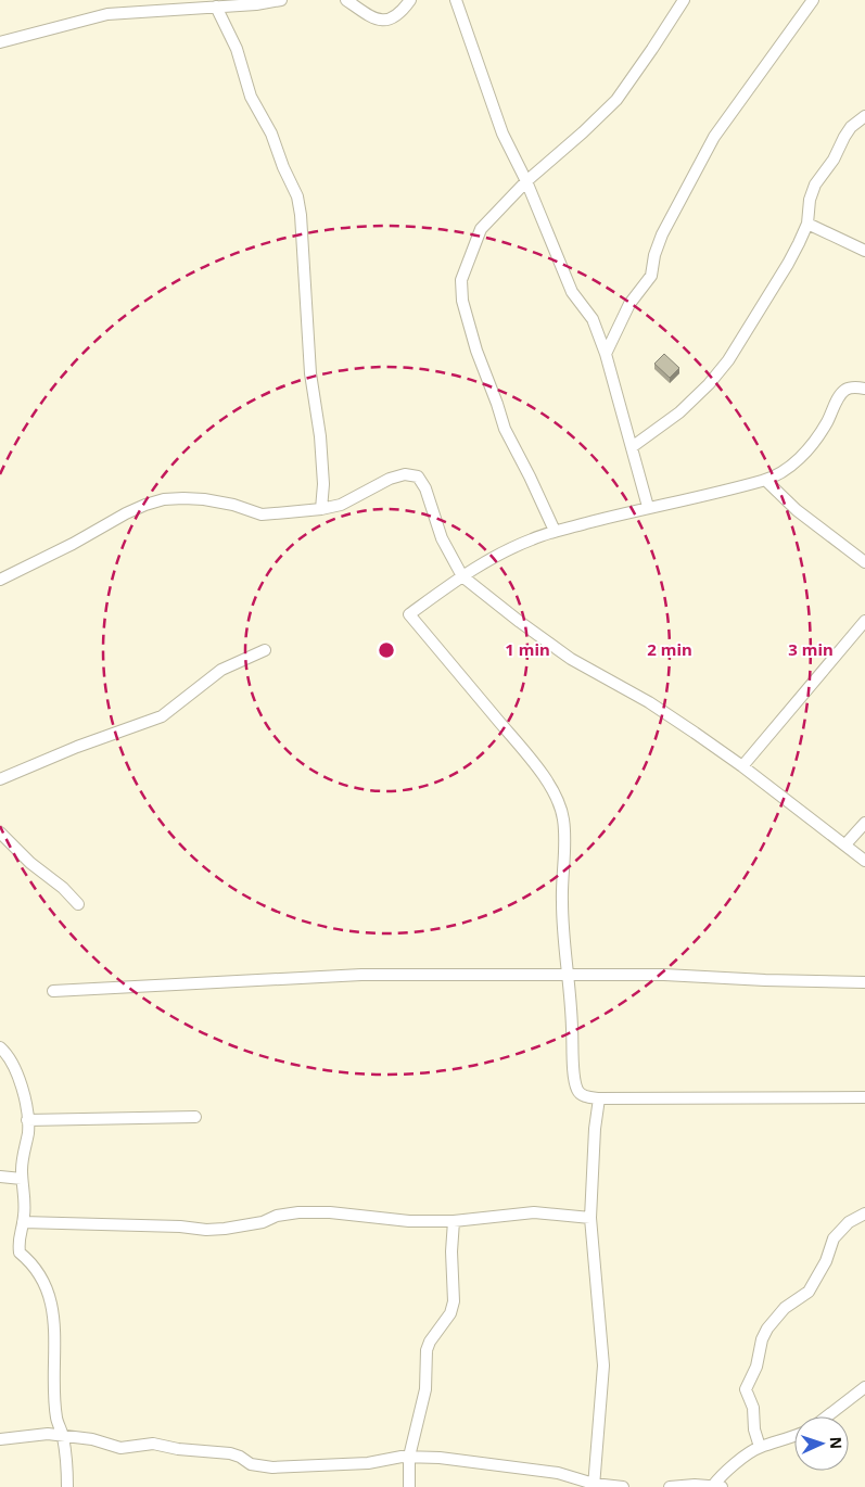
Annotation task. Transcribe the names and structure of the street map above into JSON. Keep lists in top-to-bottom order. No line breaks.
{"north":"right","rings":["1 min","2 min","3 min"]}
